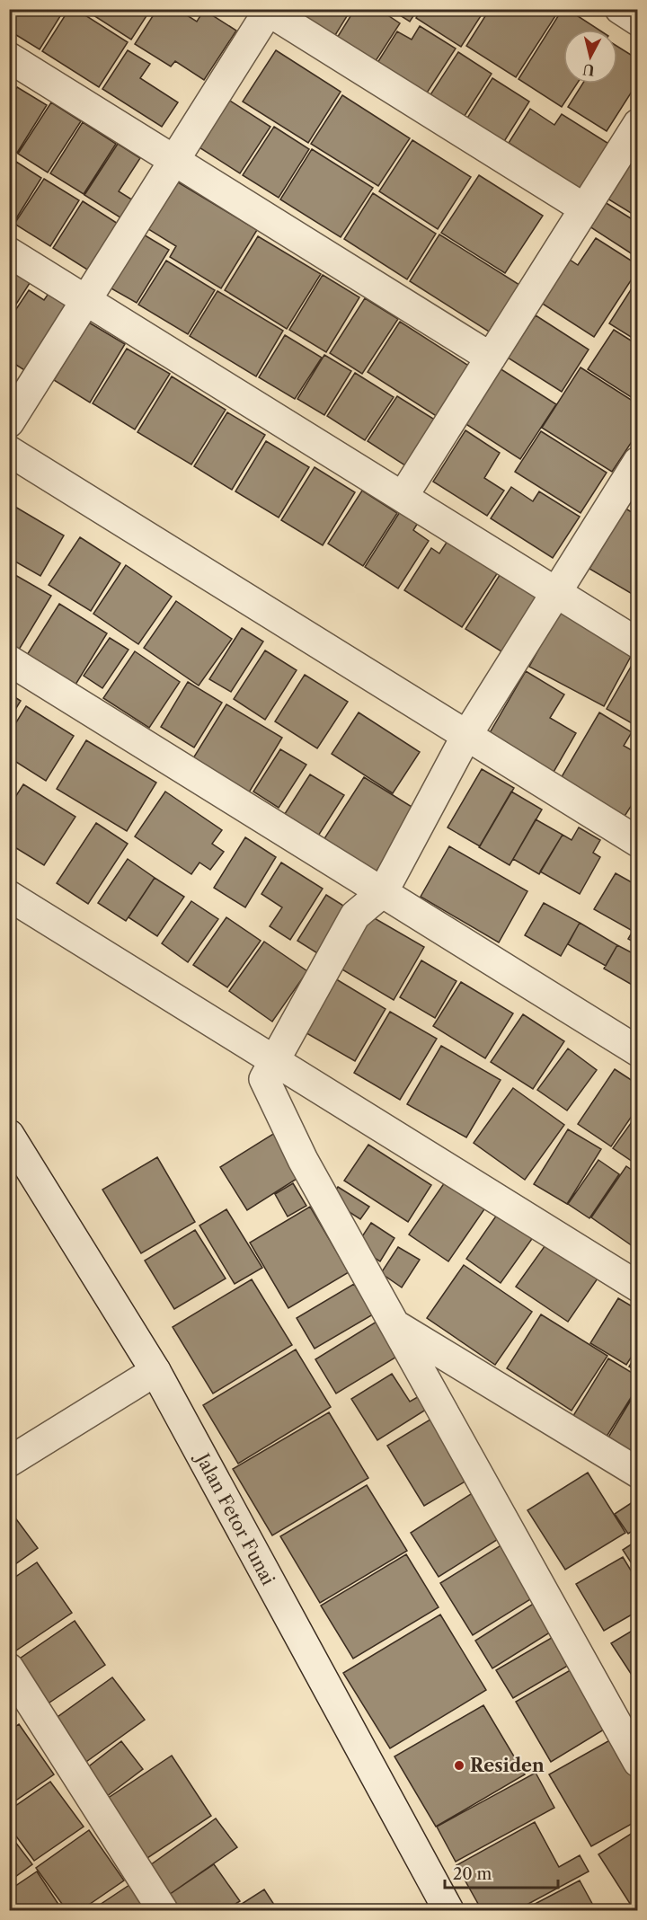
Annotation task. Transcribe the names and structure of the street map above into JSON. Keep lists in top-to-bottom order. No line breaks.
{"streets":{"street":["Jalan Fetor Funai"]},"places":["Residen"],"scale_bar":"20 m","north":"bottom"}
